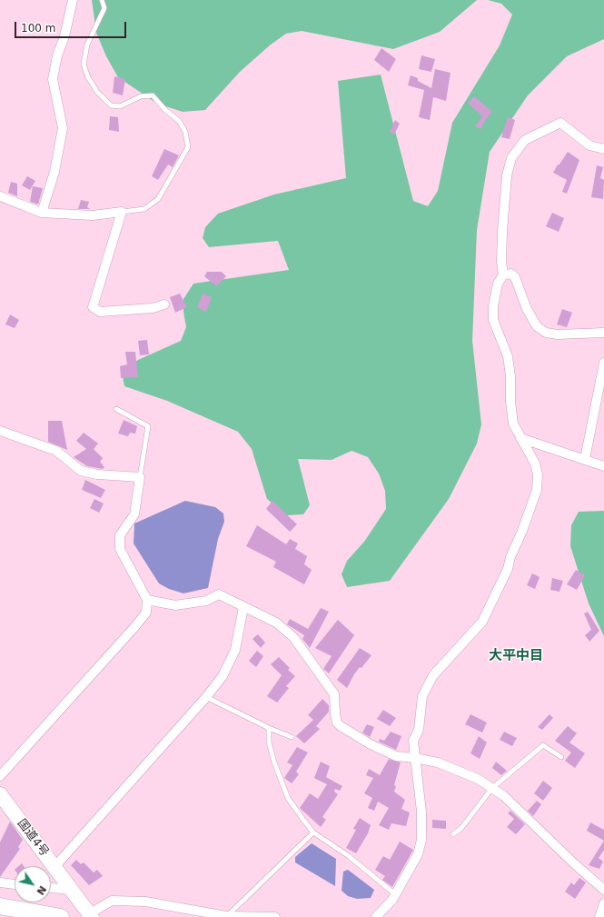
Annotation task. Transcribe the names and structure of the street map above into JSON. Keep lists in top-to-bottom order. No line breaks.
{"streets":{"highway":["国道4号"]},"districts":["大平中目"],"scale_bar":"100 m","north":"bottom right"}
